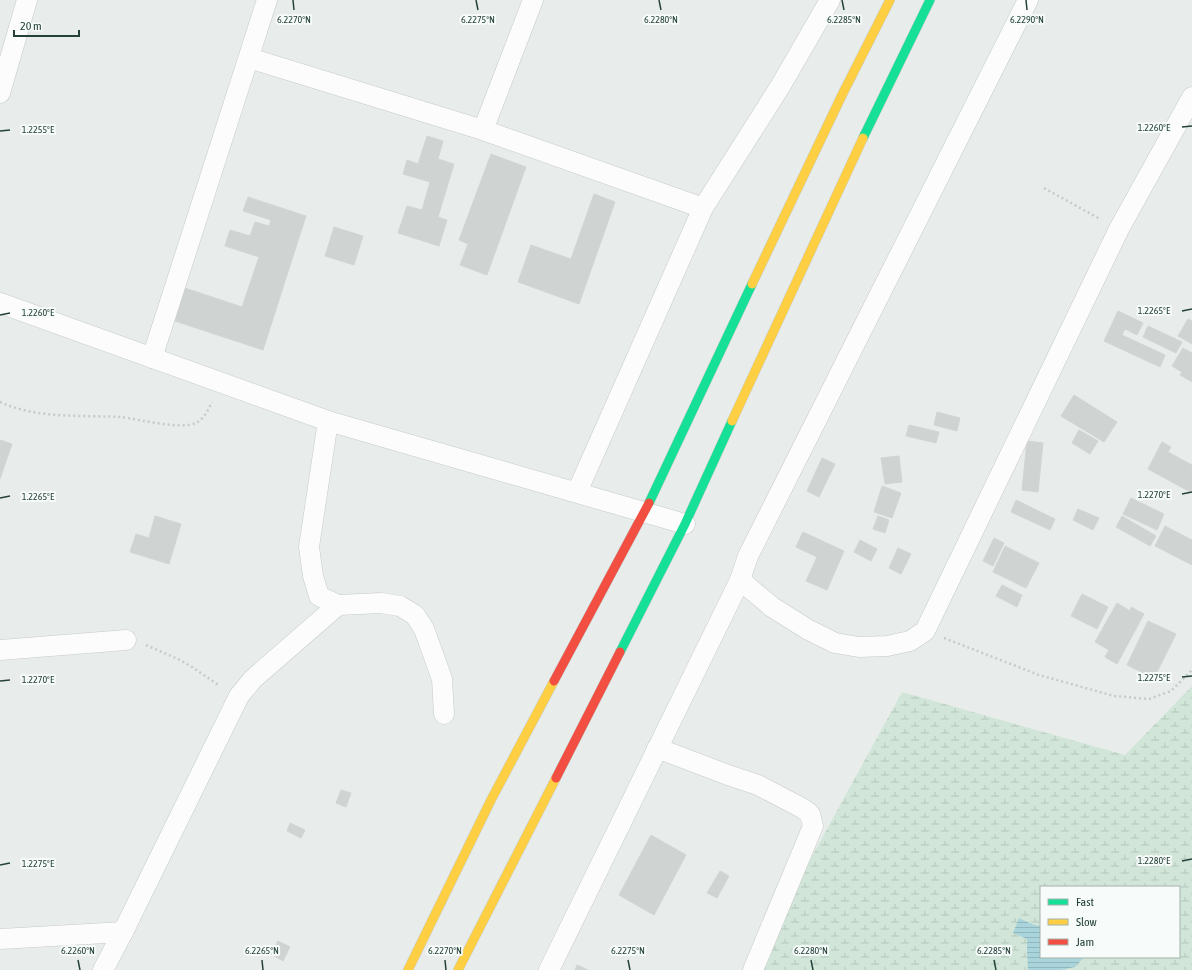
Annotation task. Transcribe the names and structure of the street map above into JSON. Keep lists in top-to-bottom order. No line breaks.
{"legend":["Fast","Slow","Jam"],"scale_bar":"20 m","coordinates":["6.2270°N","6.2275°N","6.2280°N","6.2285°N","6.2290°N","1.2260°E","1.2255°E","1.2265°E","1.2270°E","1.2275°E","1.2280°E","6.2260°N","6.2265°N"]}
